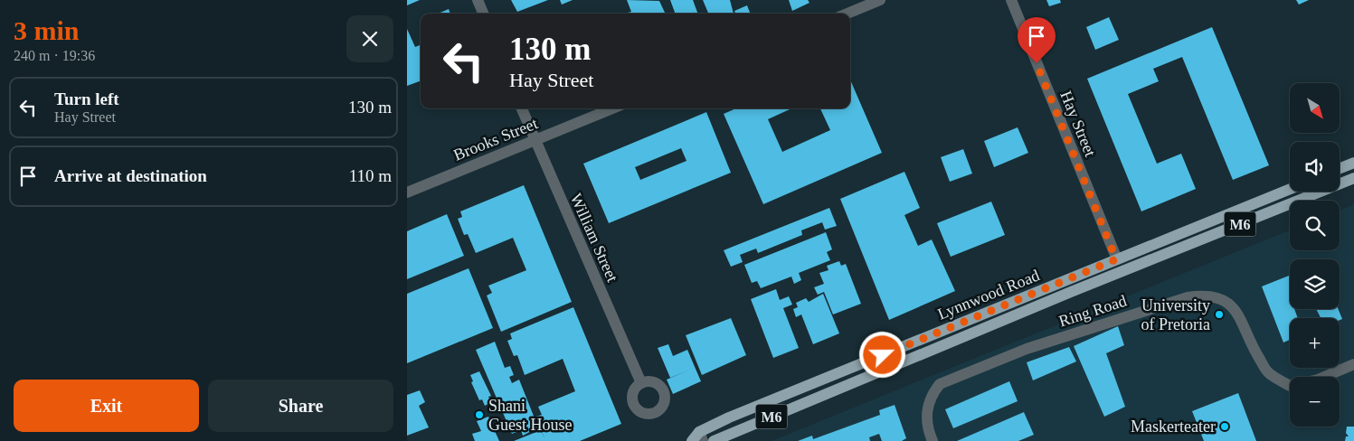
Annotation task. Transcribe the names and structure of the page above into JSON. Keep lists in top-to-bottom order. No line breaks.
{"streets":{"main road":["M6","Lynnwood Road"],"street":["Hay Street","Brooks Street","William Street","Ring Road"]},"crossings":[["Hay Street","Lynnwood Road"],["Brooks Street","William Street"]],"places":["University of Pretoria","Shani Guest House","Maskerteater"],"north":"bottom right","page":{"heading":["3 min","240 m · 19:36"],"turn":["130 m","Hay Street"],"list":[{"name":"Turn left","note":"Hay Street","value":"130 m"},{"name":"Arrive at destination","value":"110 m"}],"map_buttons":["+","−"],"buttons":["Exit","Share"]}}
